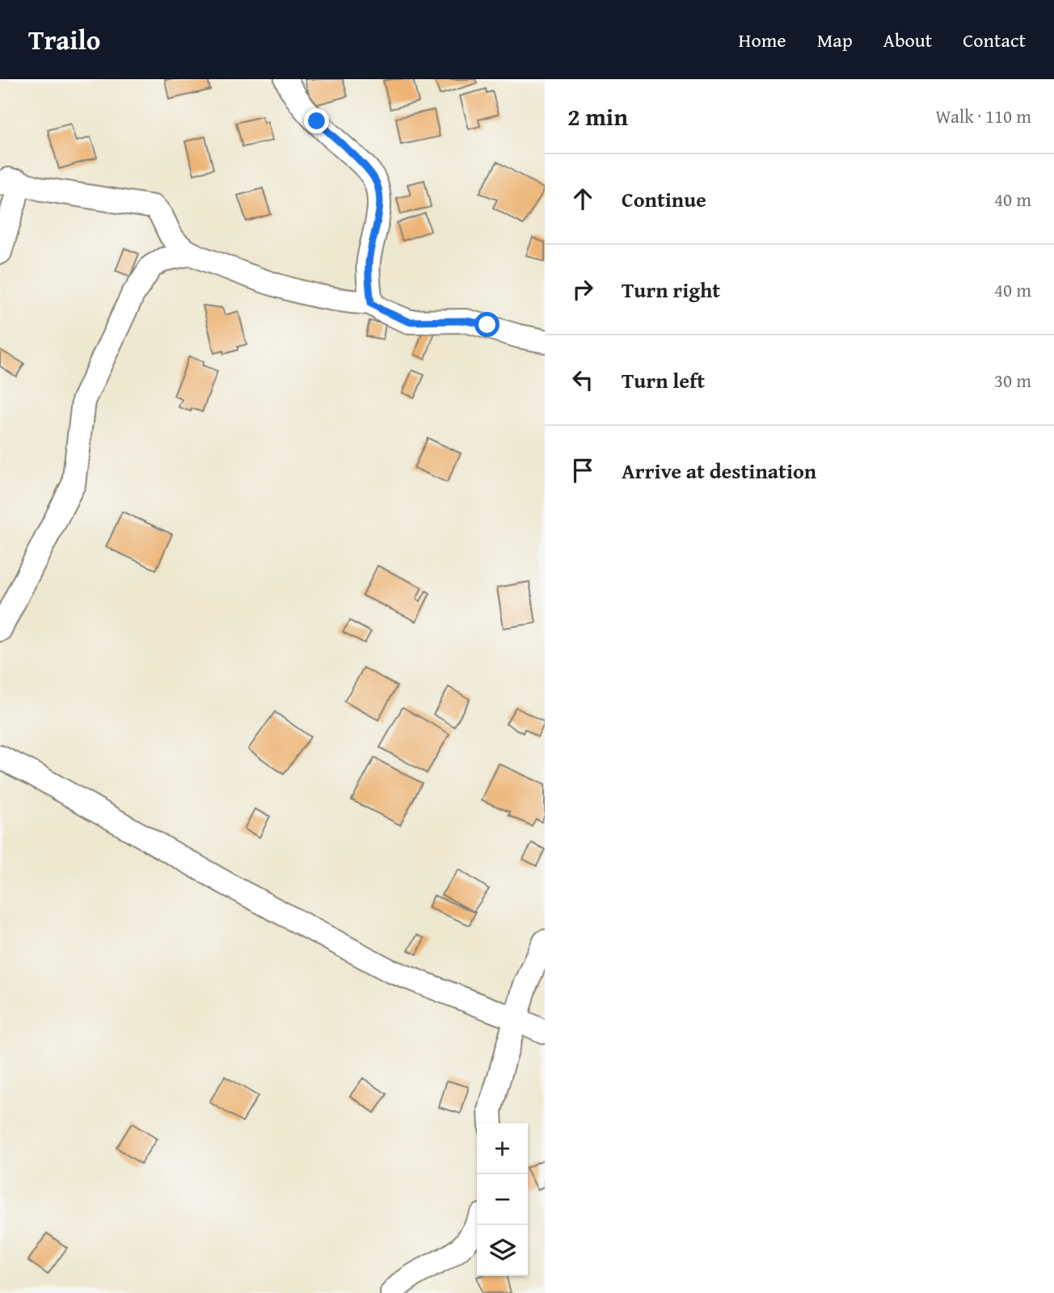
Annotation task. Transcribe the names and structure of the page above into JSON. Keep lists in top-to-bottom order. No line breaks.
{"page":{"header":"Trailo","nav":["Home","Map","About","Contact"],"heading":["2 min","Walk · 110 m"],"list":[["Continue","40 m"],["Turn right","40 m"],["Turn left","30 m"],"Arrive at destination"],"map_buttons":["+","−"]}}
